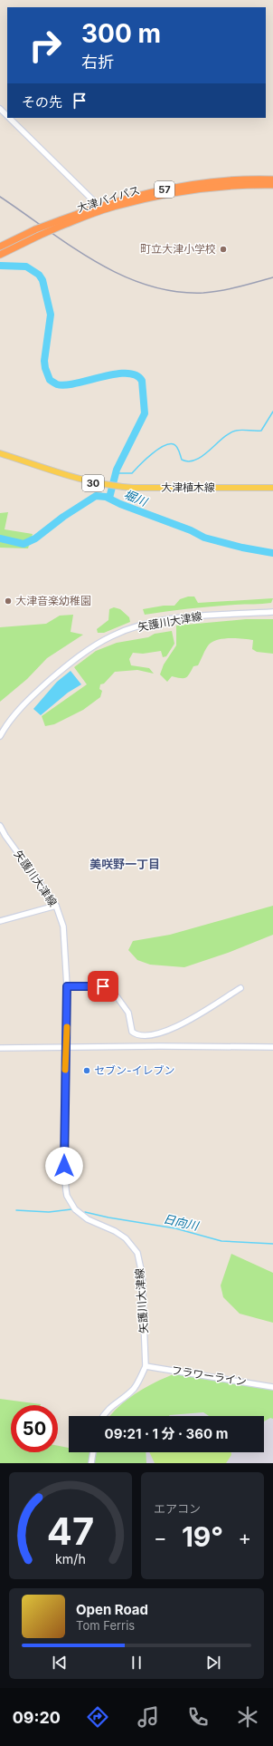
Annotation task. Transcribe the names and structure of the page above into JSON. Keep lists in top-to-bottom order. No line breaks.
{"streets":{"highway":["57","大津バイパス"],"main road":["30","大津植木線","矢護川大津線","フラワーライン"]},"crossings":[["矢護川大津線","フラワーライン"]],"districts":["美咲野一丁目"],"water":["堀川","日向川"],"places":["町立大津小学校","大津音楽幼稚園","セブン-イレブン"],"page":{"turn":["300 m","右折"],"then":"その先","limit":"50","trip":"09:21 · 1 分 · 360 m","tile":"エアコン","heat":["−","19°","+"],"song":["Open Road","Tom Ferris"],"tabs":"09:20","gauge":["47","km/h"]}}
